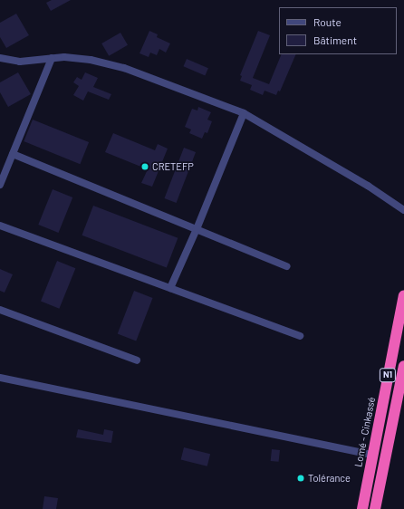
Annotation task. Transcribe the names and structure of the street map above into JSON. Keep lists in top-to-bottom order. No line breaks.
{"streets":{"highway":["N1","Lomé - Cinkassé"]},"places":["CRETEFP","Tolérance"],"legend":["Route","Bâtiment"]}
